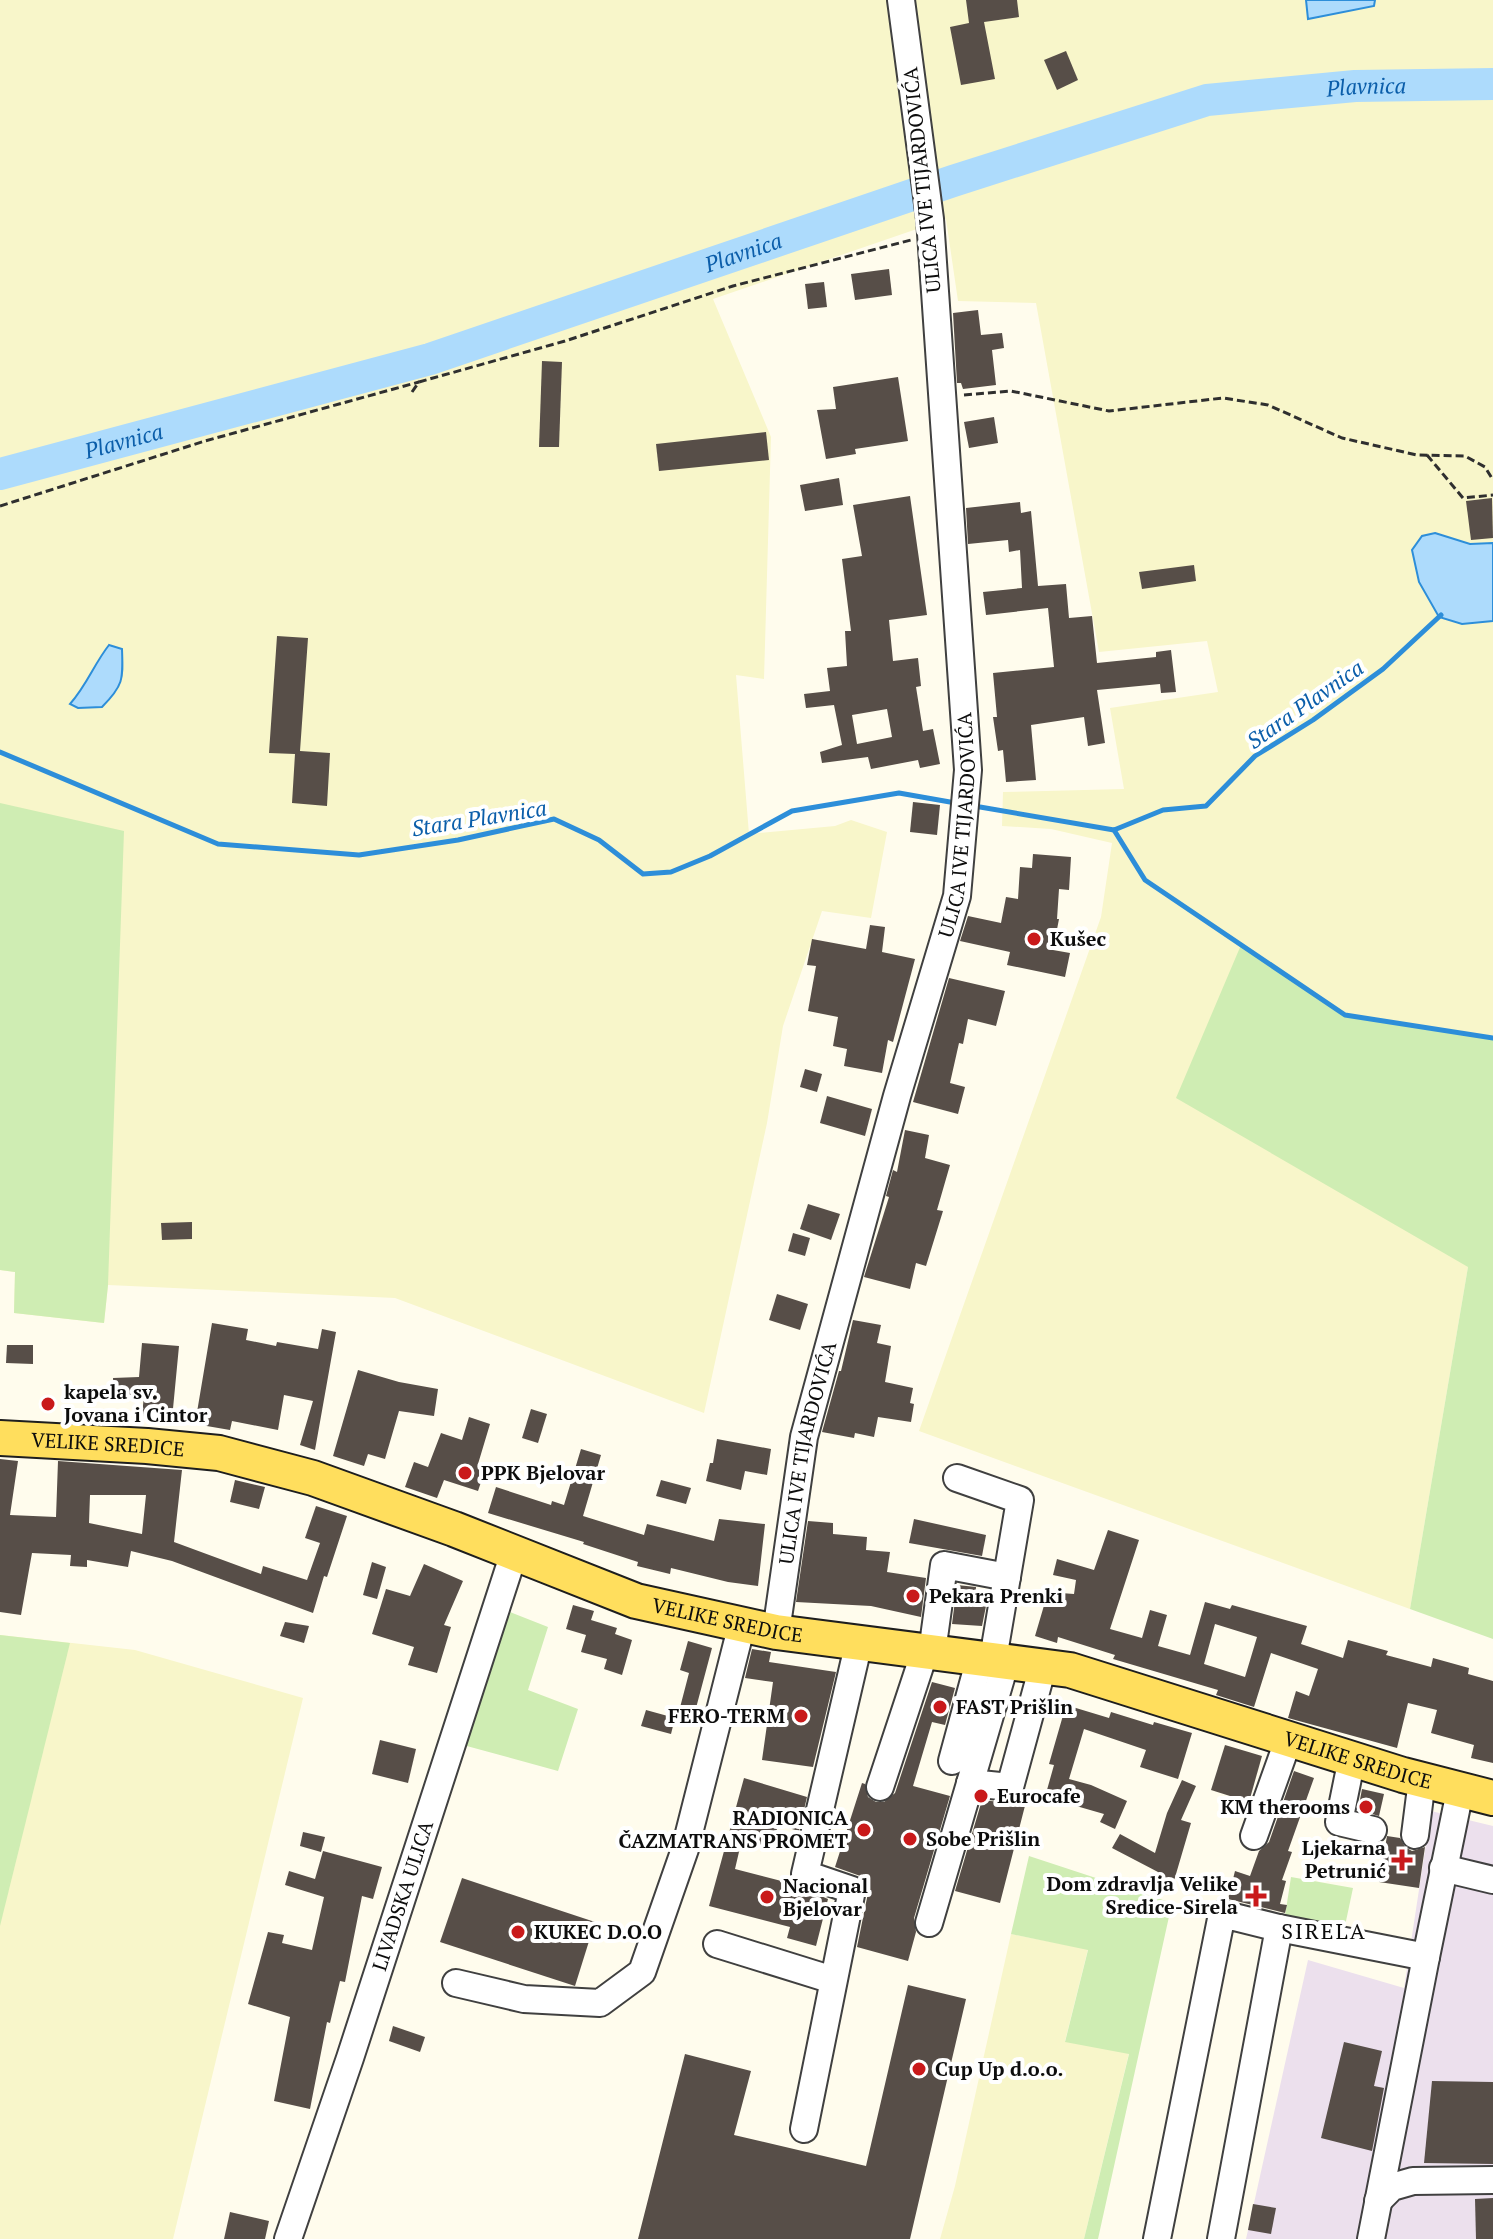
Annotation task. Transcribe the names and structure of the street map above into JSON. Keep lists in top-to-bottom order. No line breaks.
{"streets":{"main road":["VELIKE SREDICE"],"street":["ULICA IVE TIJARDOVIĆA","LIVADSKA ULICA"]},"crossings":[["ULICA IVE TIJARDOVIĆA","VELIKE SREDICE"],["VELIKE SREDICE","LIVADSKA ULICA"]],"districts":["SIRELA"],"water":["Plavnica","Stara Plavnica"],"places":{"other":["Kušec","kapela sv. Jovana i Cintor","PPK Bjelovar","Pekara Prenki","FAST Prišlin","FERO-TERM","Eurocafe","KM therooms","RADIONICA ČAZMATRANS PROMET","Sobe Prišlin","Nacional Bjelovar","KUKEC D.O.O","Cup Up d.o.o."],"health":["Ljekarna Petrunić","Dom zdravlja Velike Sredice-Sirela"]}}
